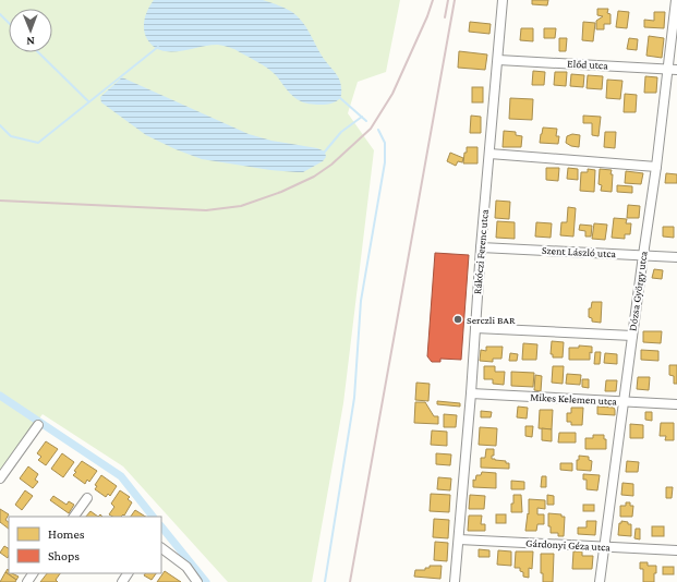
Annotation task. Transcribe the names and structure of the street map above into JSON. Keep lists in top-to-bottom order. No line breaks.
{"streets":{"street":["Előd utca","Rákóczi Ferenc utca","Szent László utca","Dózsa György utca","Mikes Kelemen utca","Gárdonyi Géza utca"]},"crossings":[["Előd utca","Rákóczi Ferenc utca"],["Előd utca","Dózsa György utca"],["Rákóczi Ferenc utca","Szent László utca"],["Rákóczi Ferenc utca","Mikes Kelemen utca"],["Rákóczi Ferenc utca","Gárdonyi Géza utca"],["Szent László utca","Dózsa György utca"],["Dózsa György utca","Mikes Kelemen utca"],["Dózsa György utca","Gárdonyi Géza utca"]],"places":["Serczli BAR"],"legend":["Homes","Shops"],"north":"bottom"}
